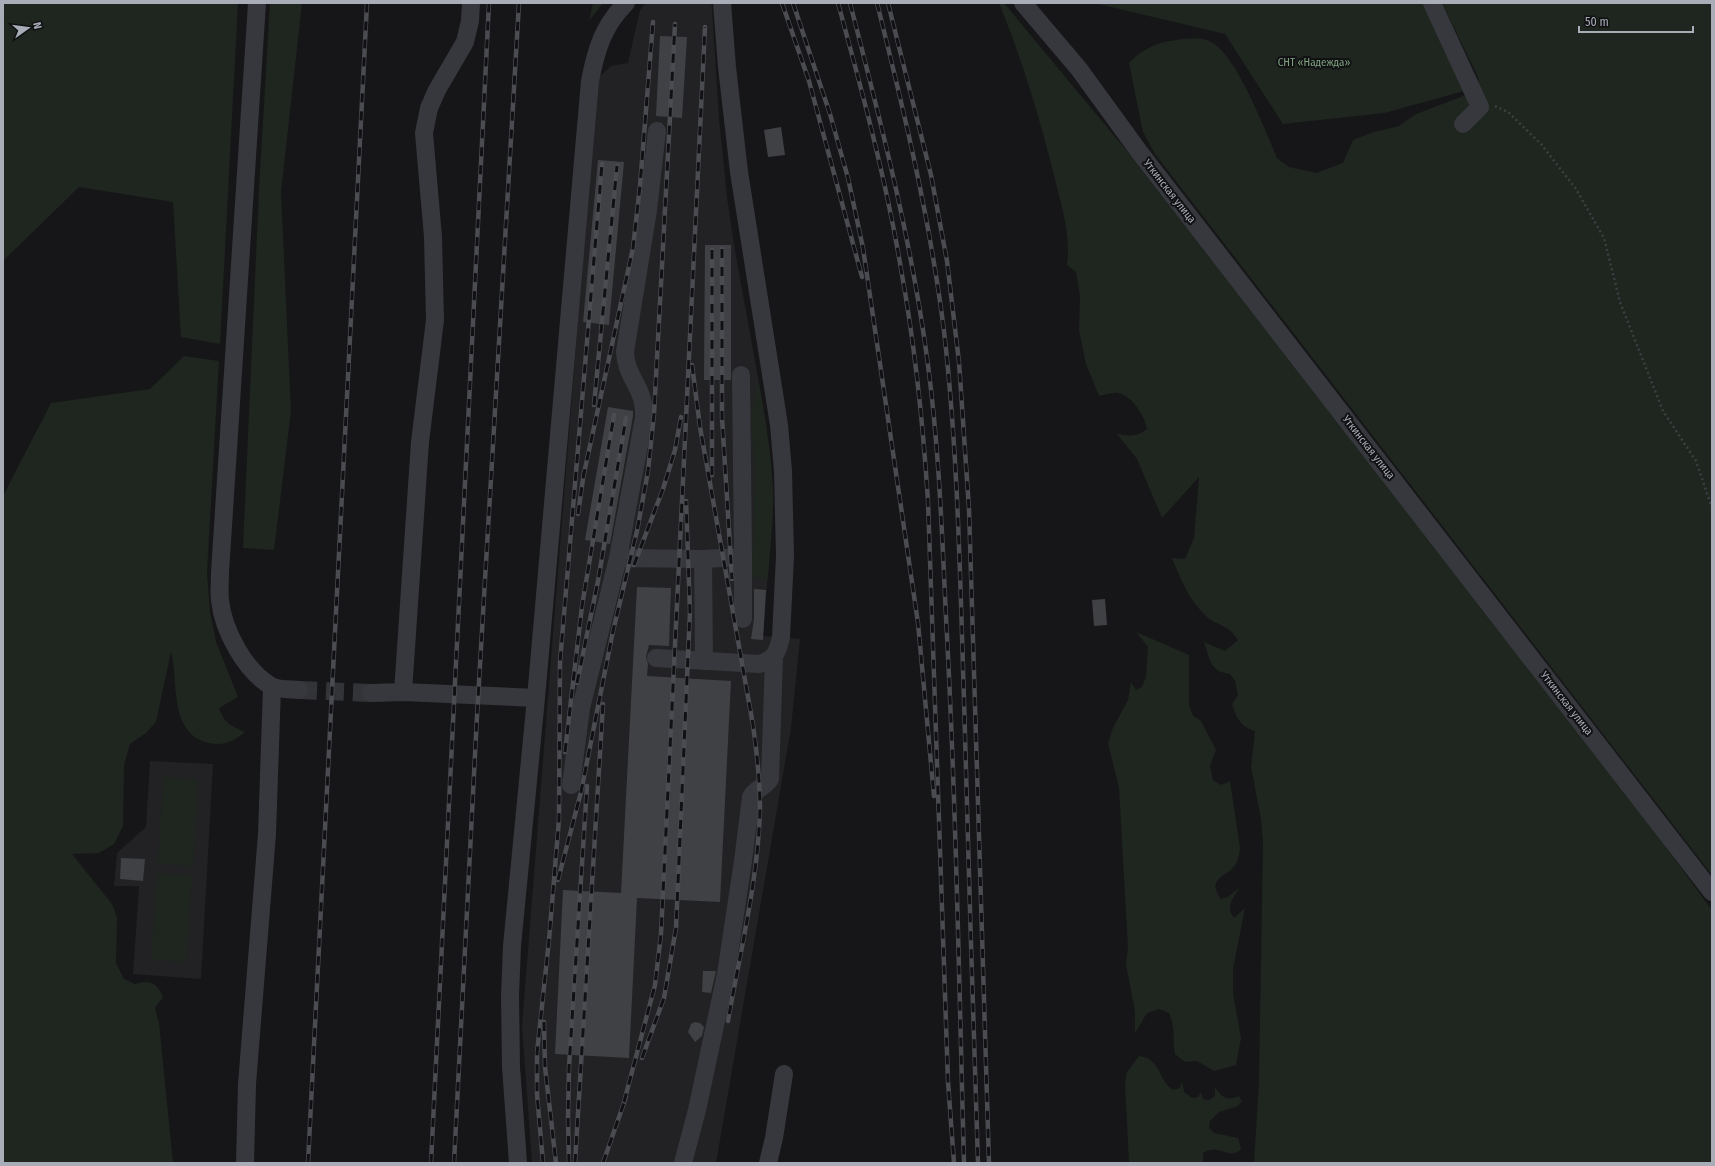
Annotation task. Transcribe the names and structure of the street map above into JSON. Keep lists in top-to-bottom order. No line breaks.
{"streets":{"street":["Уткинская улица"]},"parks":["СНТ «Надежда»"],"scale_bar":"50 m","north":"right"}
